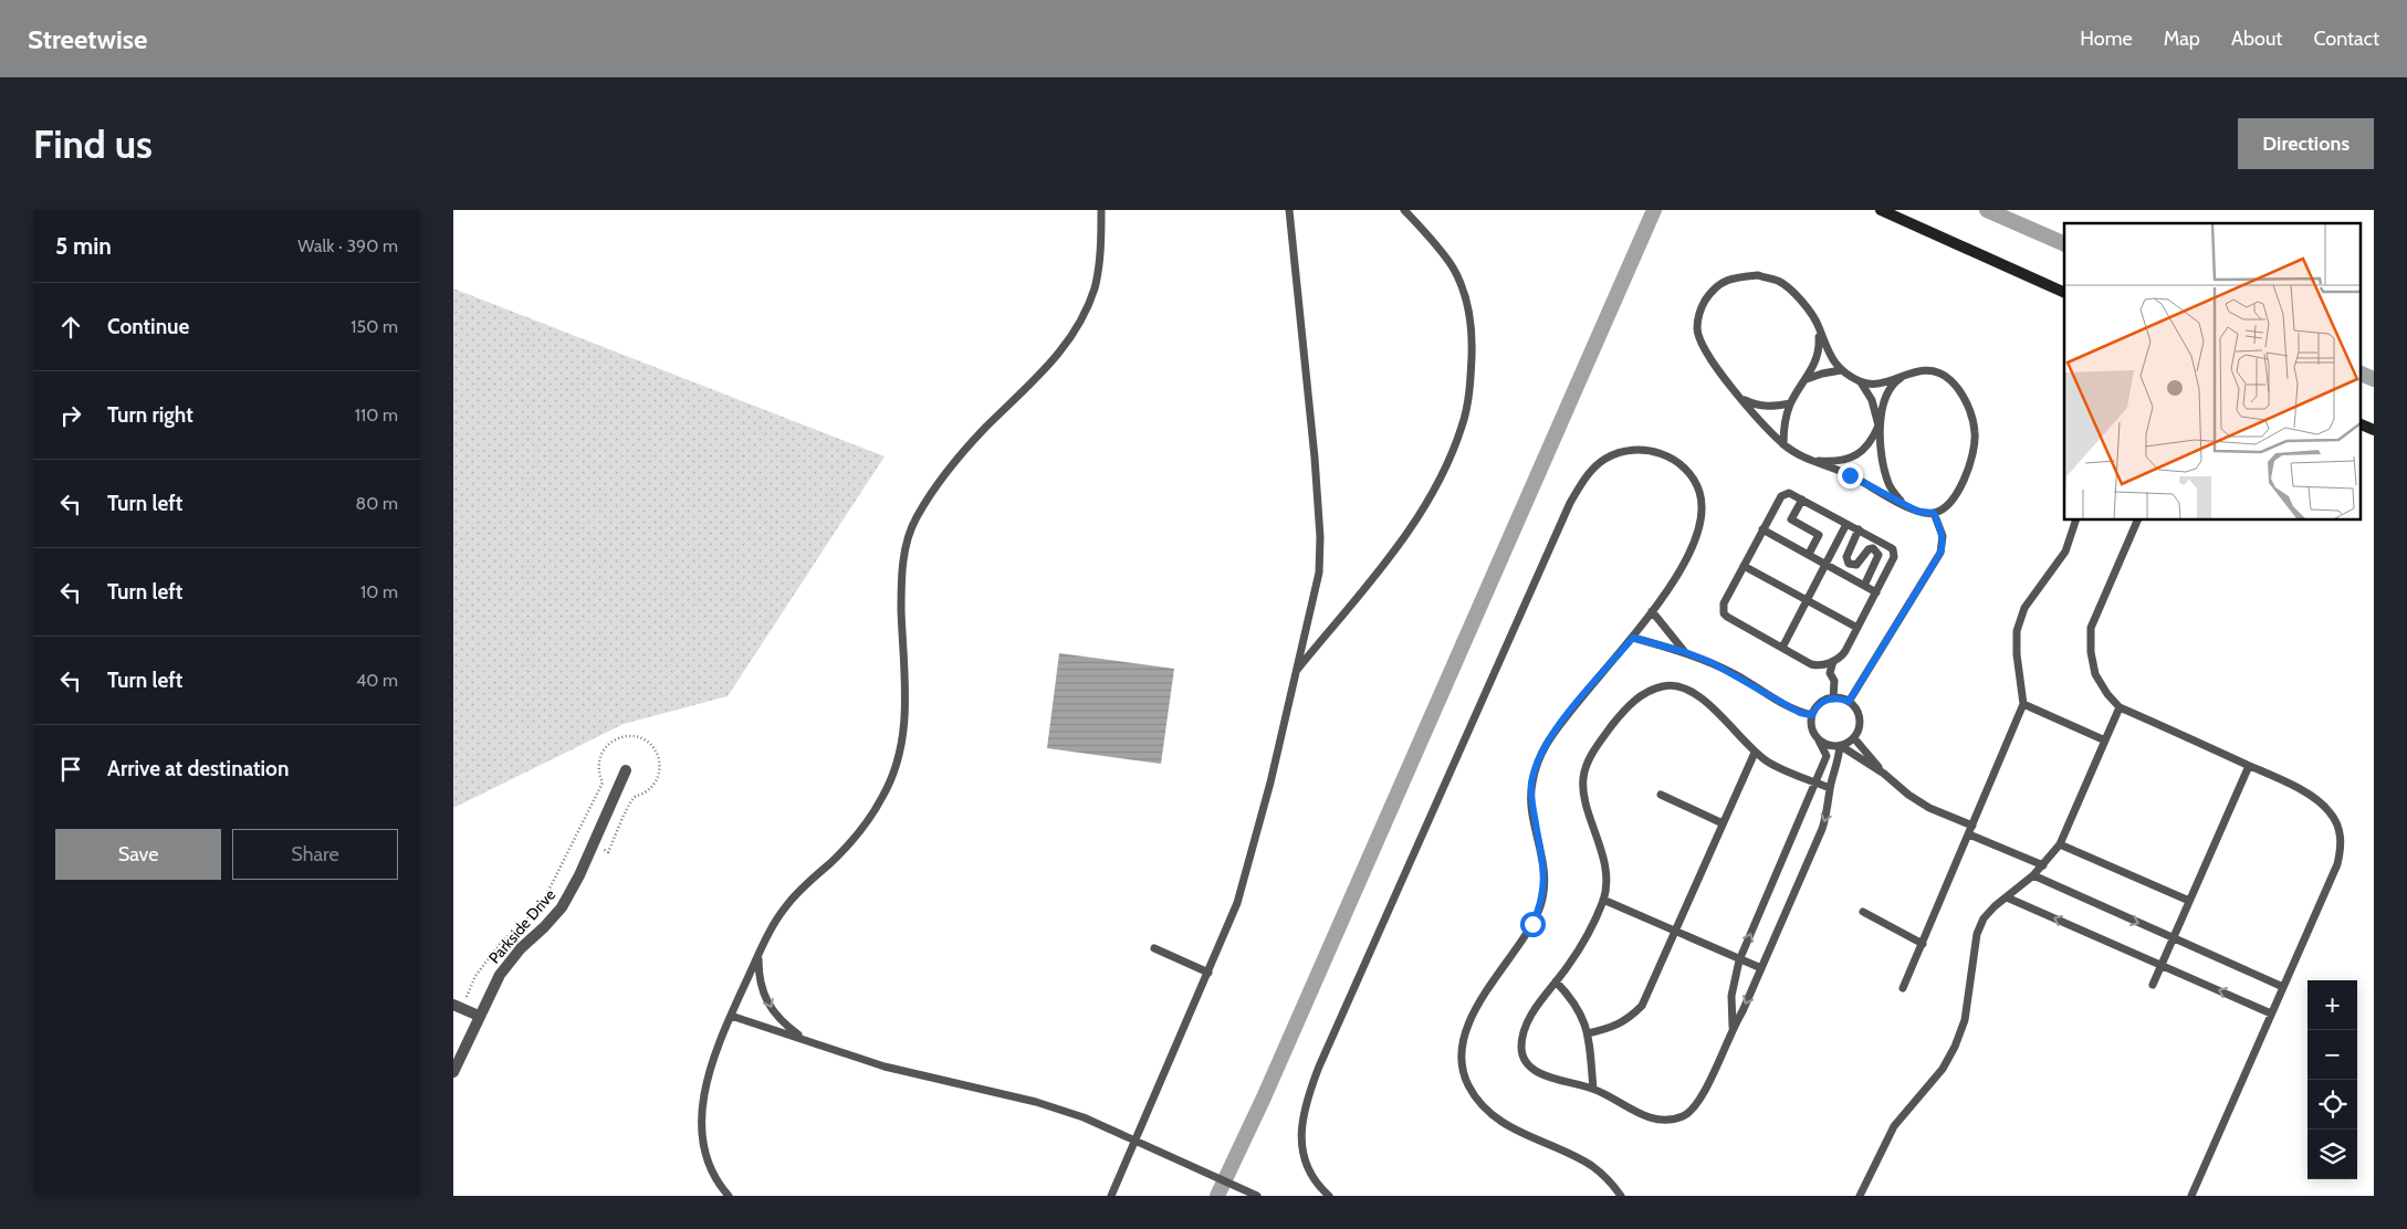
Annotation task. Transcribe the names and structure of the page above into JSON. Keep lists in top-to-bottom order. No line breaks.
{"streets":{"street":["Parkside Drive"]},"page":{"header":"Streetwise","nav":["Home","Map","About","Contact"],"buttons":["Directions",["Save","Share"]],"title":"Find us","heading":["5 min","Walk · 390 m"],"list":[["Continue","150 m"],["Turn right","110 m"],["Turn left","80 m"],["Turn left","10 m"],["Turn left","40 m"],"Arrive at destination"],"map_buttons":["+","−"]}}
